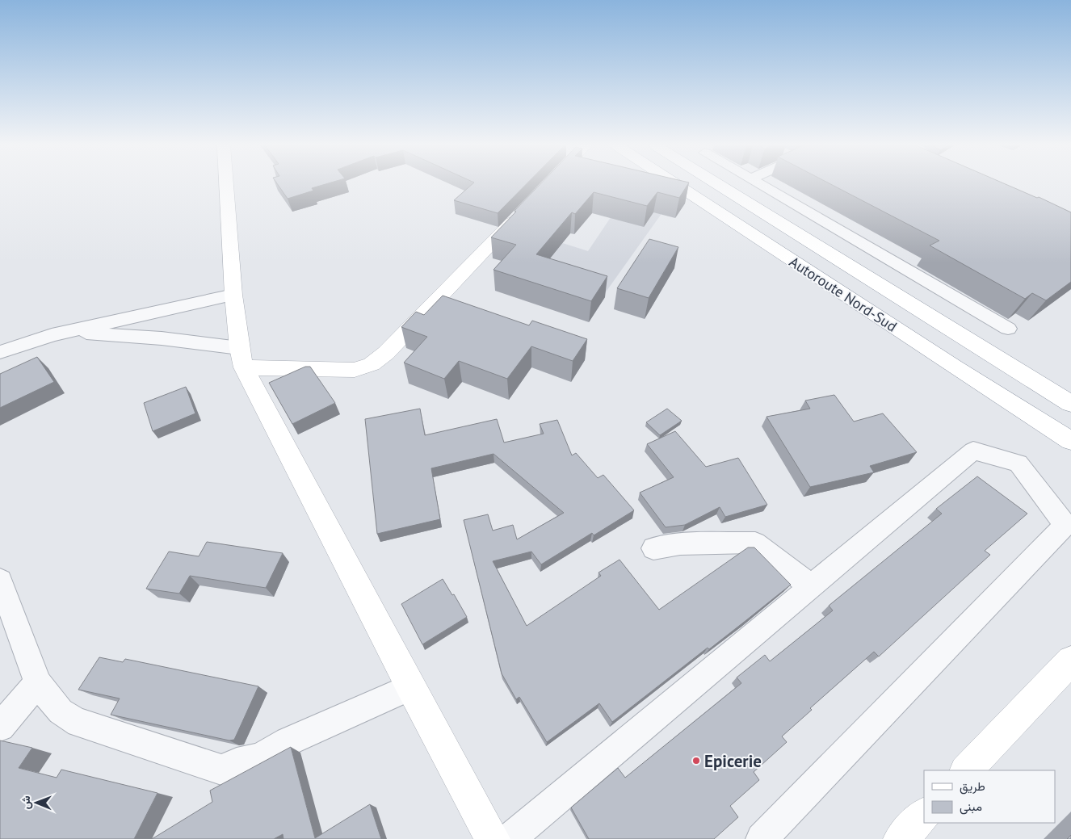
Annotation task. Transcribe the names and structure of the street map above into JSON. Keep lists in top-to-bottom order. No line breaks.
{"streets":{"main road":["Autoroute Nord-Sud"]},"places":["Epicerie"],"legend":["طريق","مبنى"],"north":"left"}
